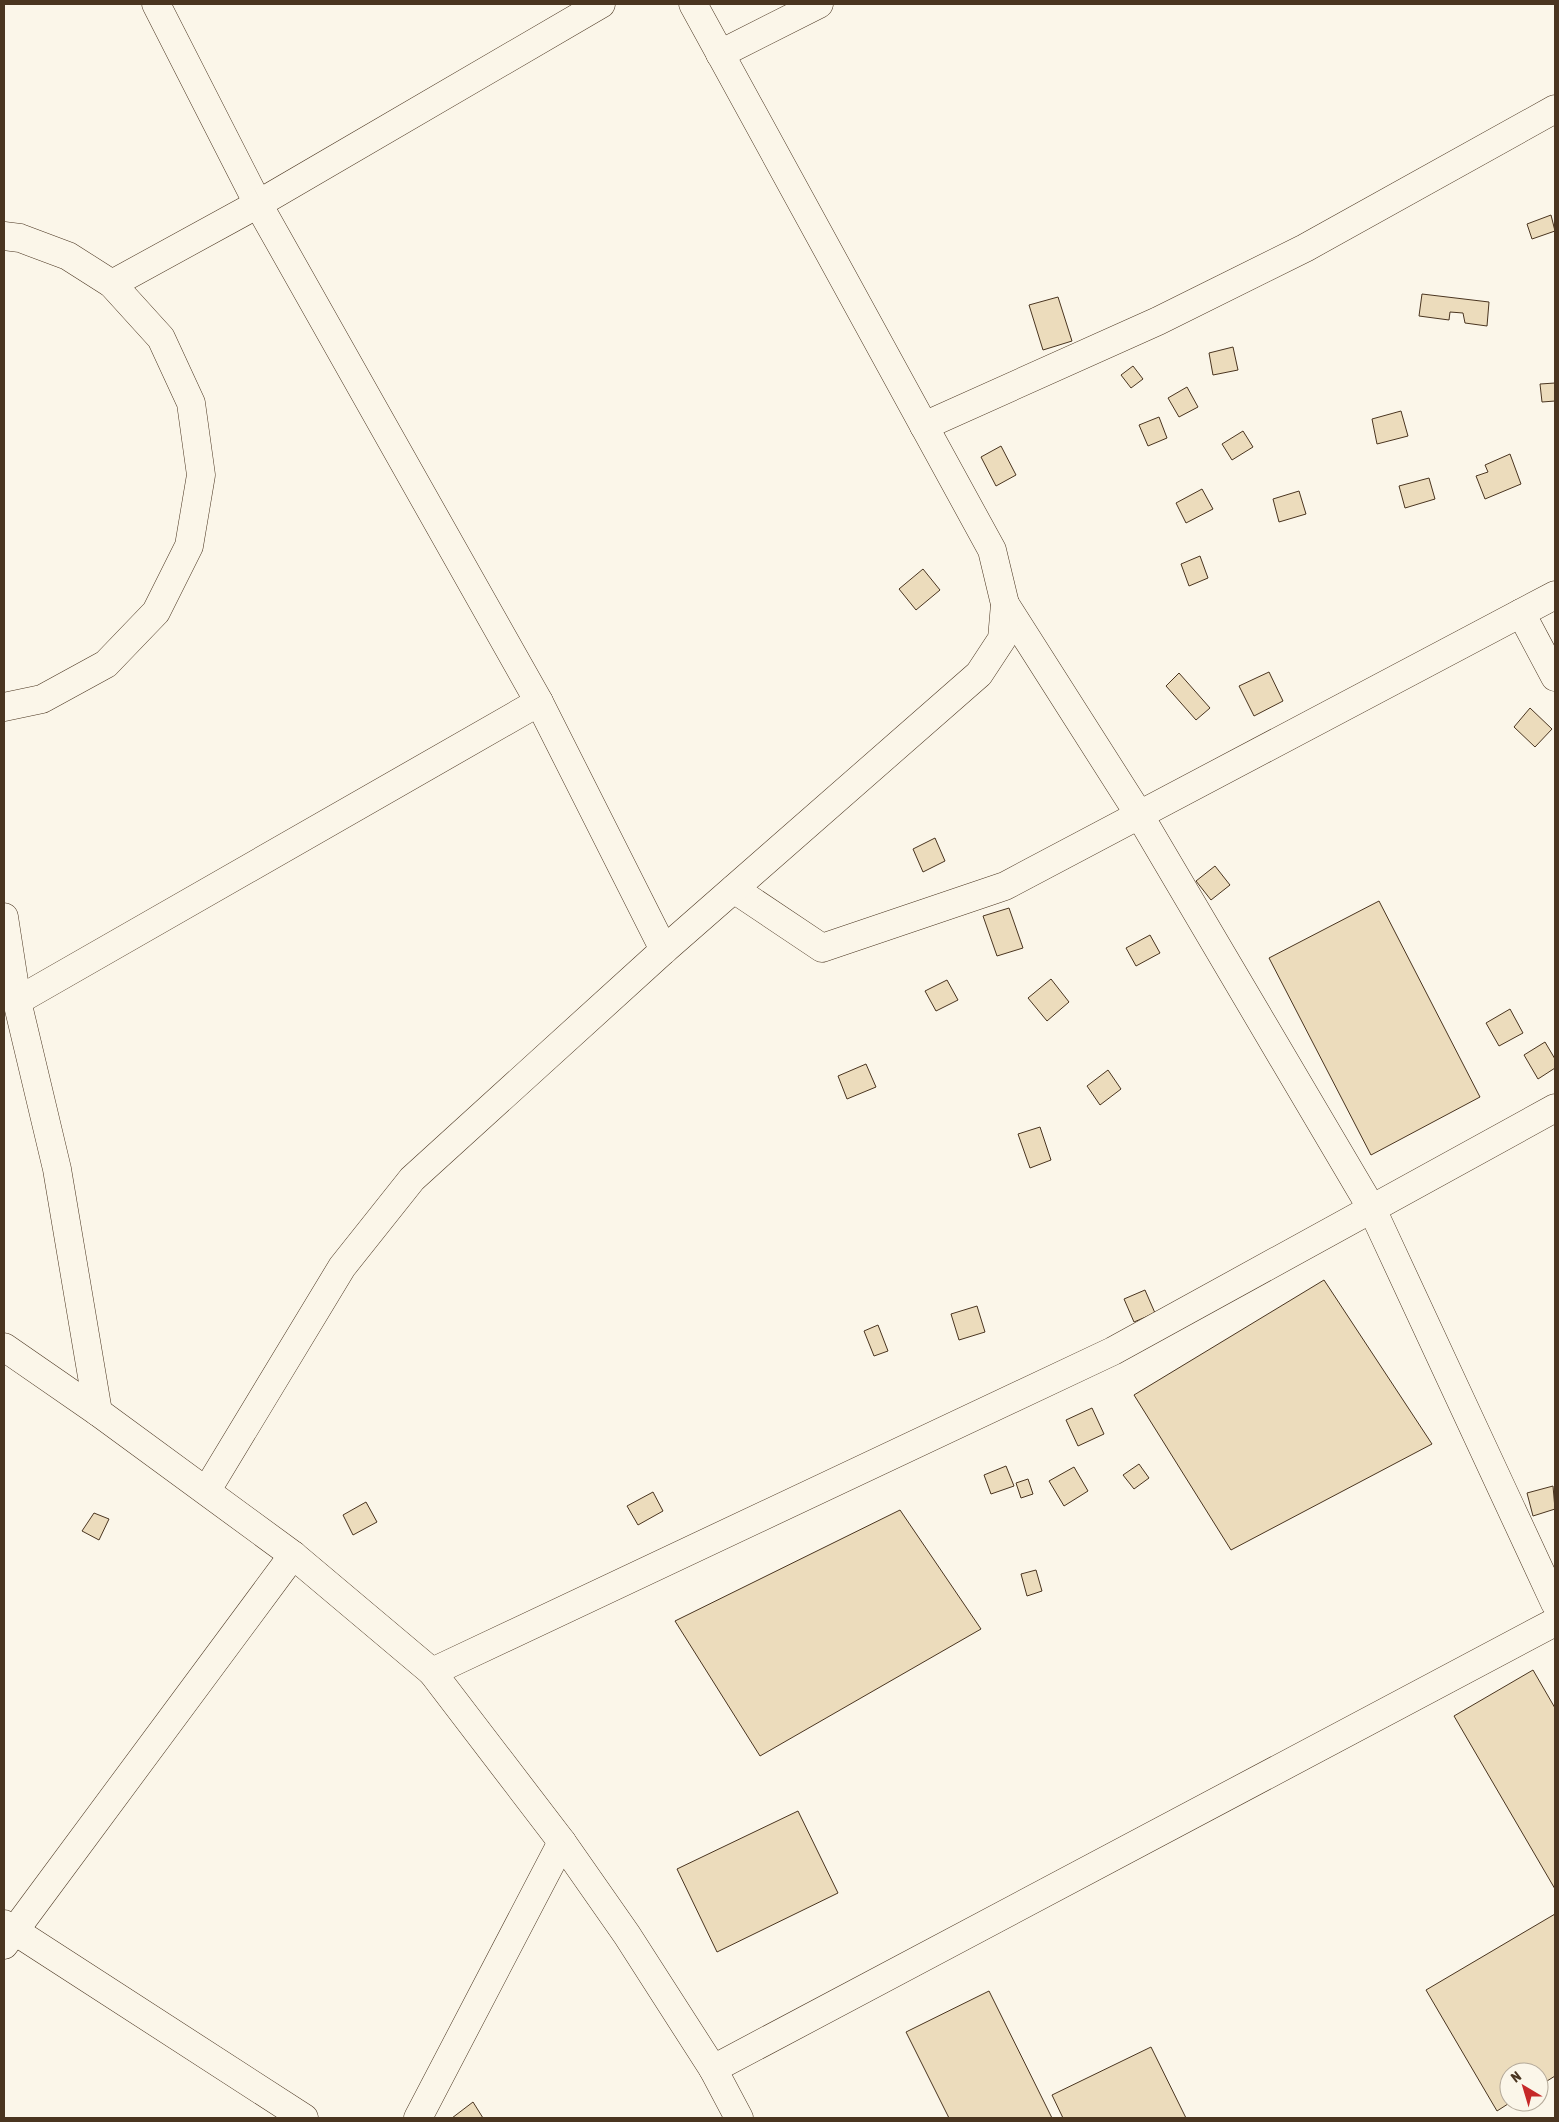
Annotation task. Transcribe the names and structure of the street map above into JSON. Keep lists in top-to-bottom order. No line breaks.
{"north":"top left"}
